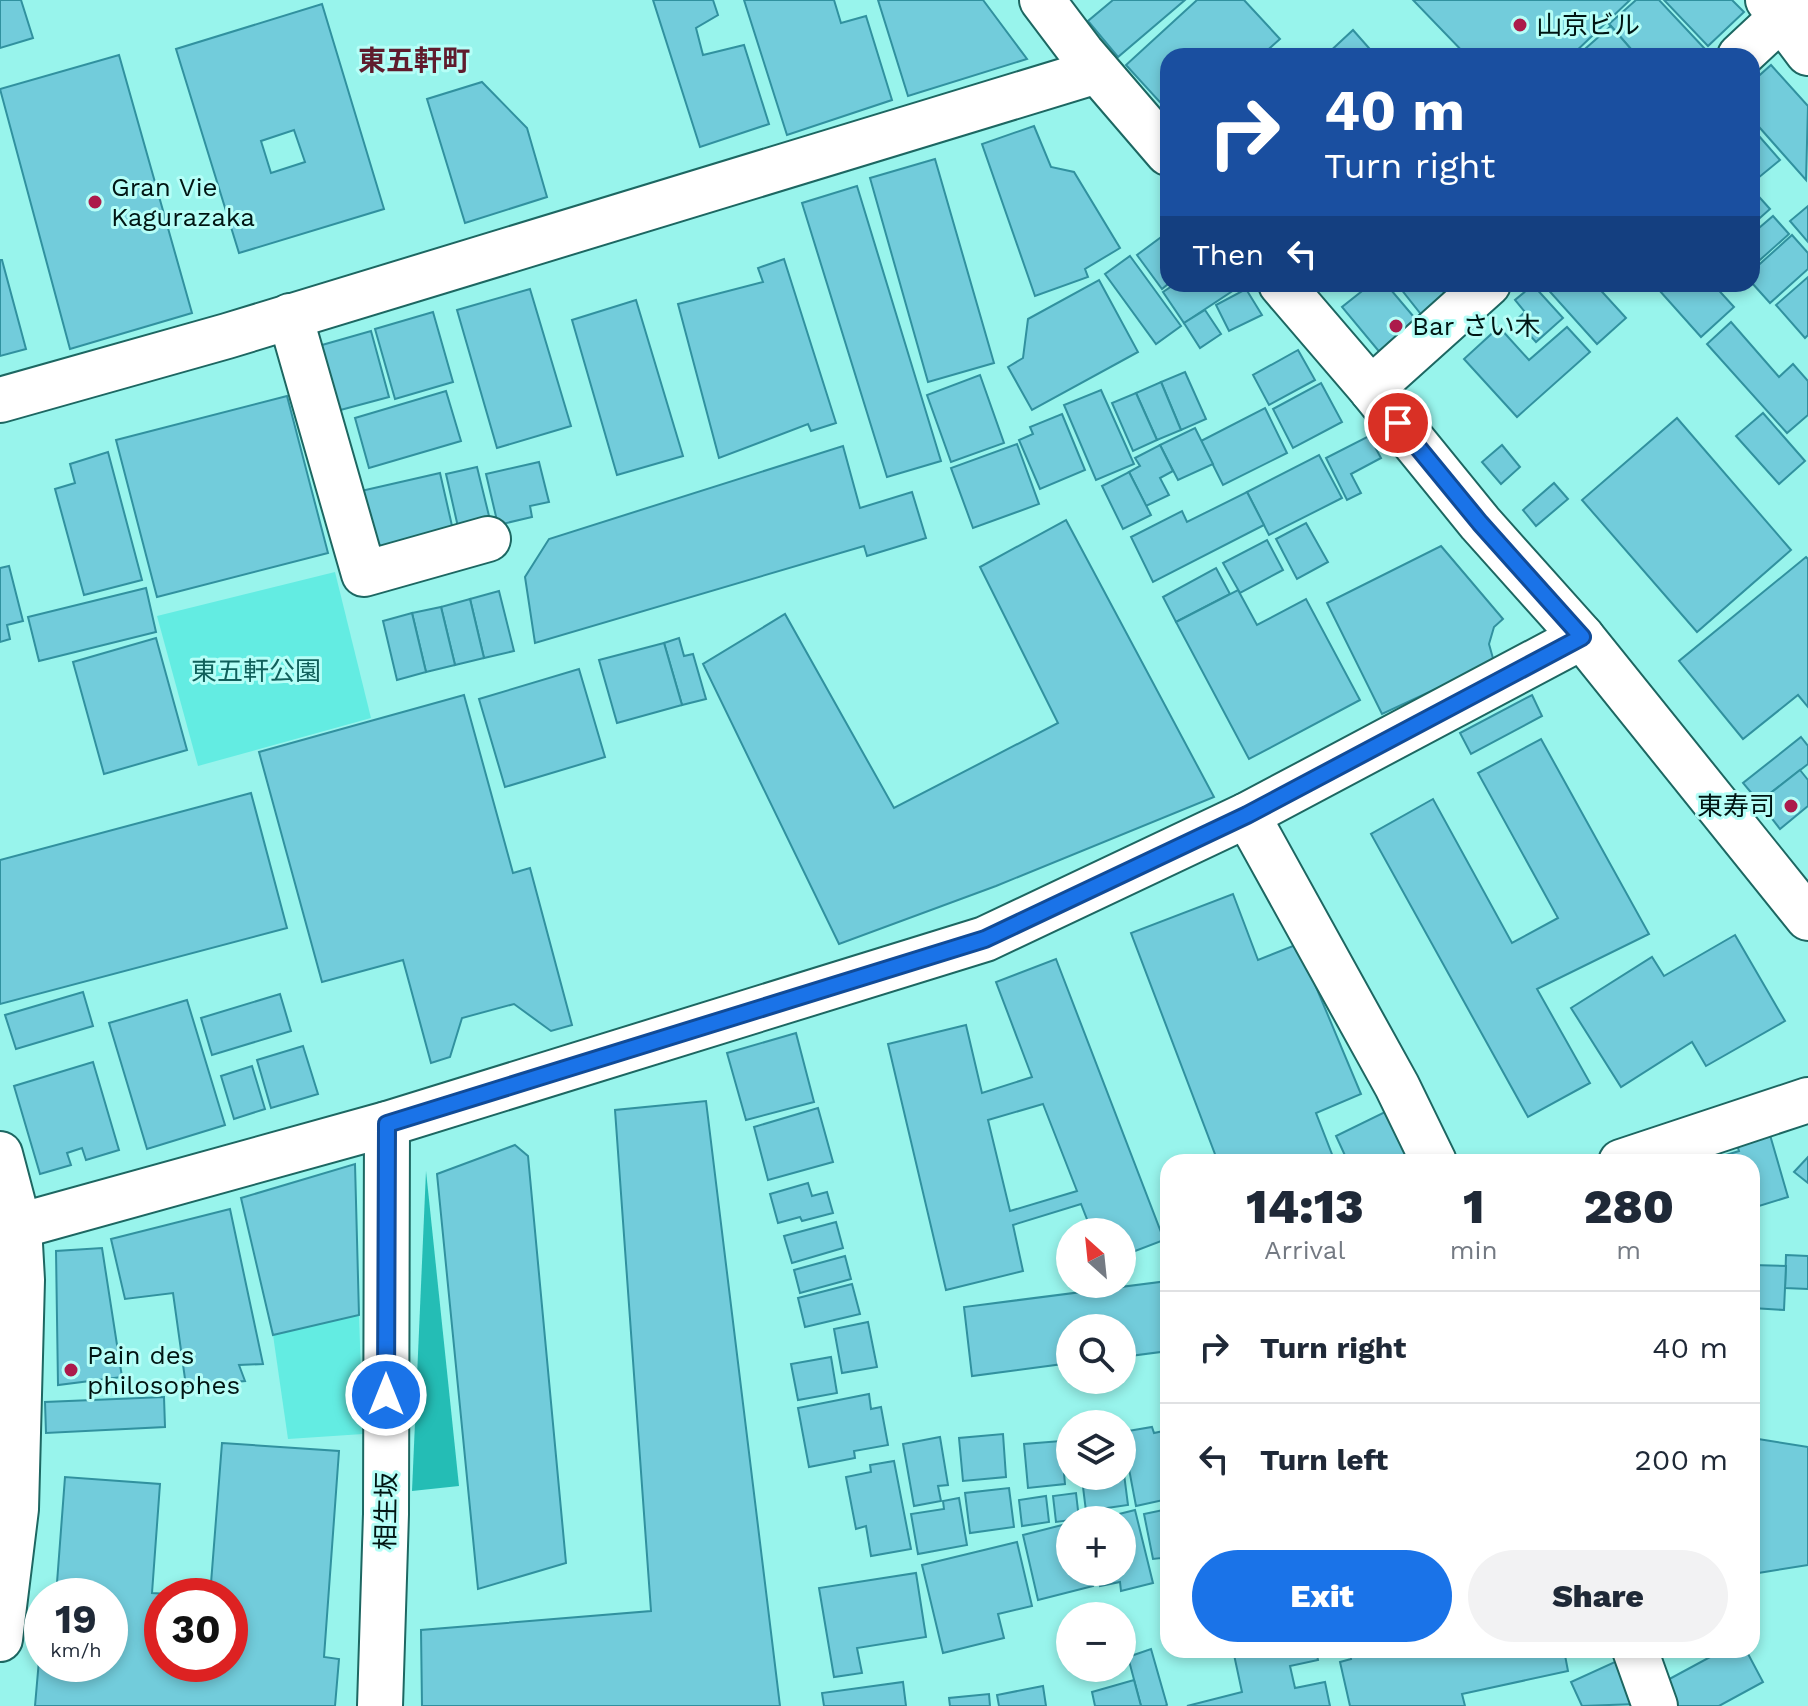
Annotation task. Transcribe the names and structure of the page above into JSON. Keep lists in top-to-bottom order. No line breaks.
{"streets":{"street":["相生坂"]},"districts":["東五軒町"],"parks":["東五軒公園"],"places":["山京ビル","Gran Vie Kagurazaka","Bar さい木","東寿司","Pain des philosophes"],"north":"top left","page":{"turn":["40 m","Turn right"],"then":"Then","eta":["14:13","Arrival","1","min","280","m"],"map_buttons":["+","−"],"list":[{"name":"Turn right","value":"40 m"},{"name":"Turn left","value":"200 m"}],"buttons":["Exit","Share"],"speed":"19 km/h","limit":"30"}}
